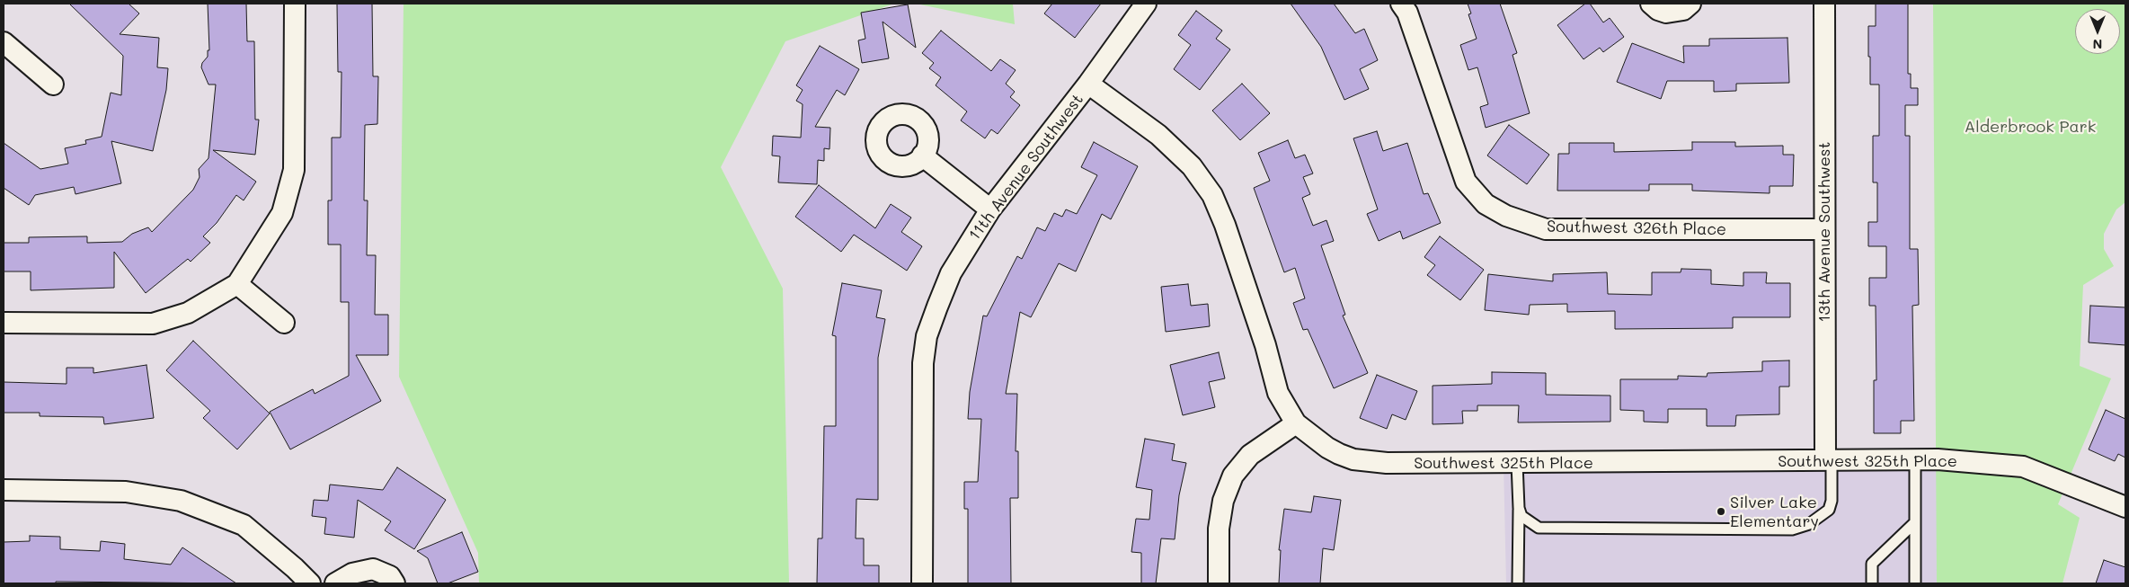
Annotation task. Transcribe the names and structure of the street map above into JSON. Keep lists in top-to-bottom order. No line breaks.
{"streets":{"street":["11th Avenue Southwest","Southwest 326th Place","13th Avenue Southwest","Southwest 325th Place"]},"crossings":[["11th Avenue Southwest","Southwest 325th Place"],["Southwest 326th Place","13th Avenue Southwest"],["13th Avenue Southwest","Southwest 325th Place"]],"parks":["Alderbrook Park"],"places":["Silver Lake Elementary"],"north":"bottom"}
